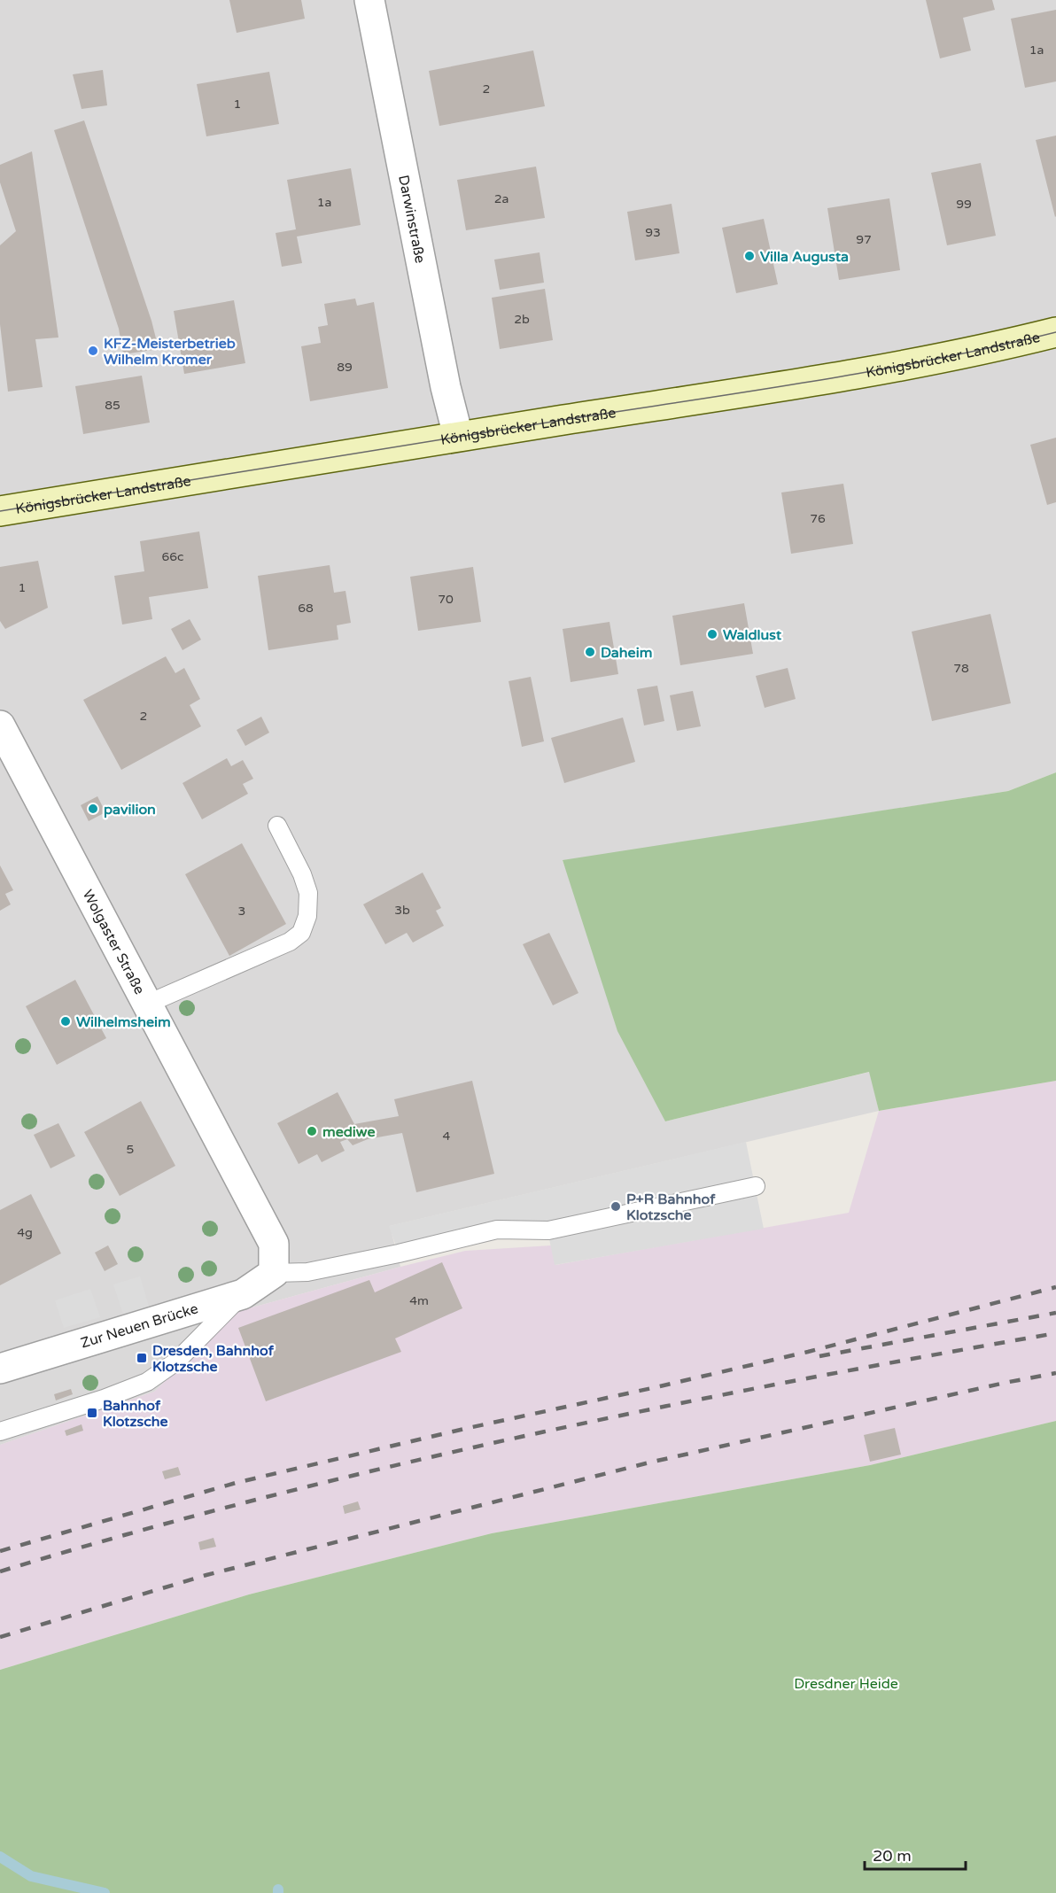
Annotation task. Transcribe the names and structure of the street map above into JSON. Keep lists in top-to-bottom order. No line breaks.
{"streets":{"main road":["Königsbrücker Landstraße"],"street":["Darwinstraße","Wolgaster Straße","Zur Neuen Brücke"]},"crossings":[["Darwinstraße","Königsbrücker Landstraße"],["Wolgaster Straße","Zur Neuen Brücke"]],"parks":["Dresdner Heide"],"places":{"other":["Villa Augusta","KFZ-Meisterbetrieb Wilhelm Kromer","Waldlust","Daheim","pavilion","Wilhelmsheim","mediwe","P+R Bahnhof Klotzsche"],"transit":["Dresden, Bahnhof Klotzsche","Bahnhof Klotzsche"]},"house_numbers":["1a","2","1","2a","1a","99","93","97","2b","89","85","76","66c","1","70","68","78","2","3b","3","4","5","4g","4m"],"scale_bar":"20 m"}
